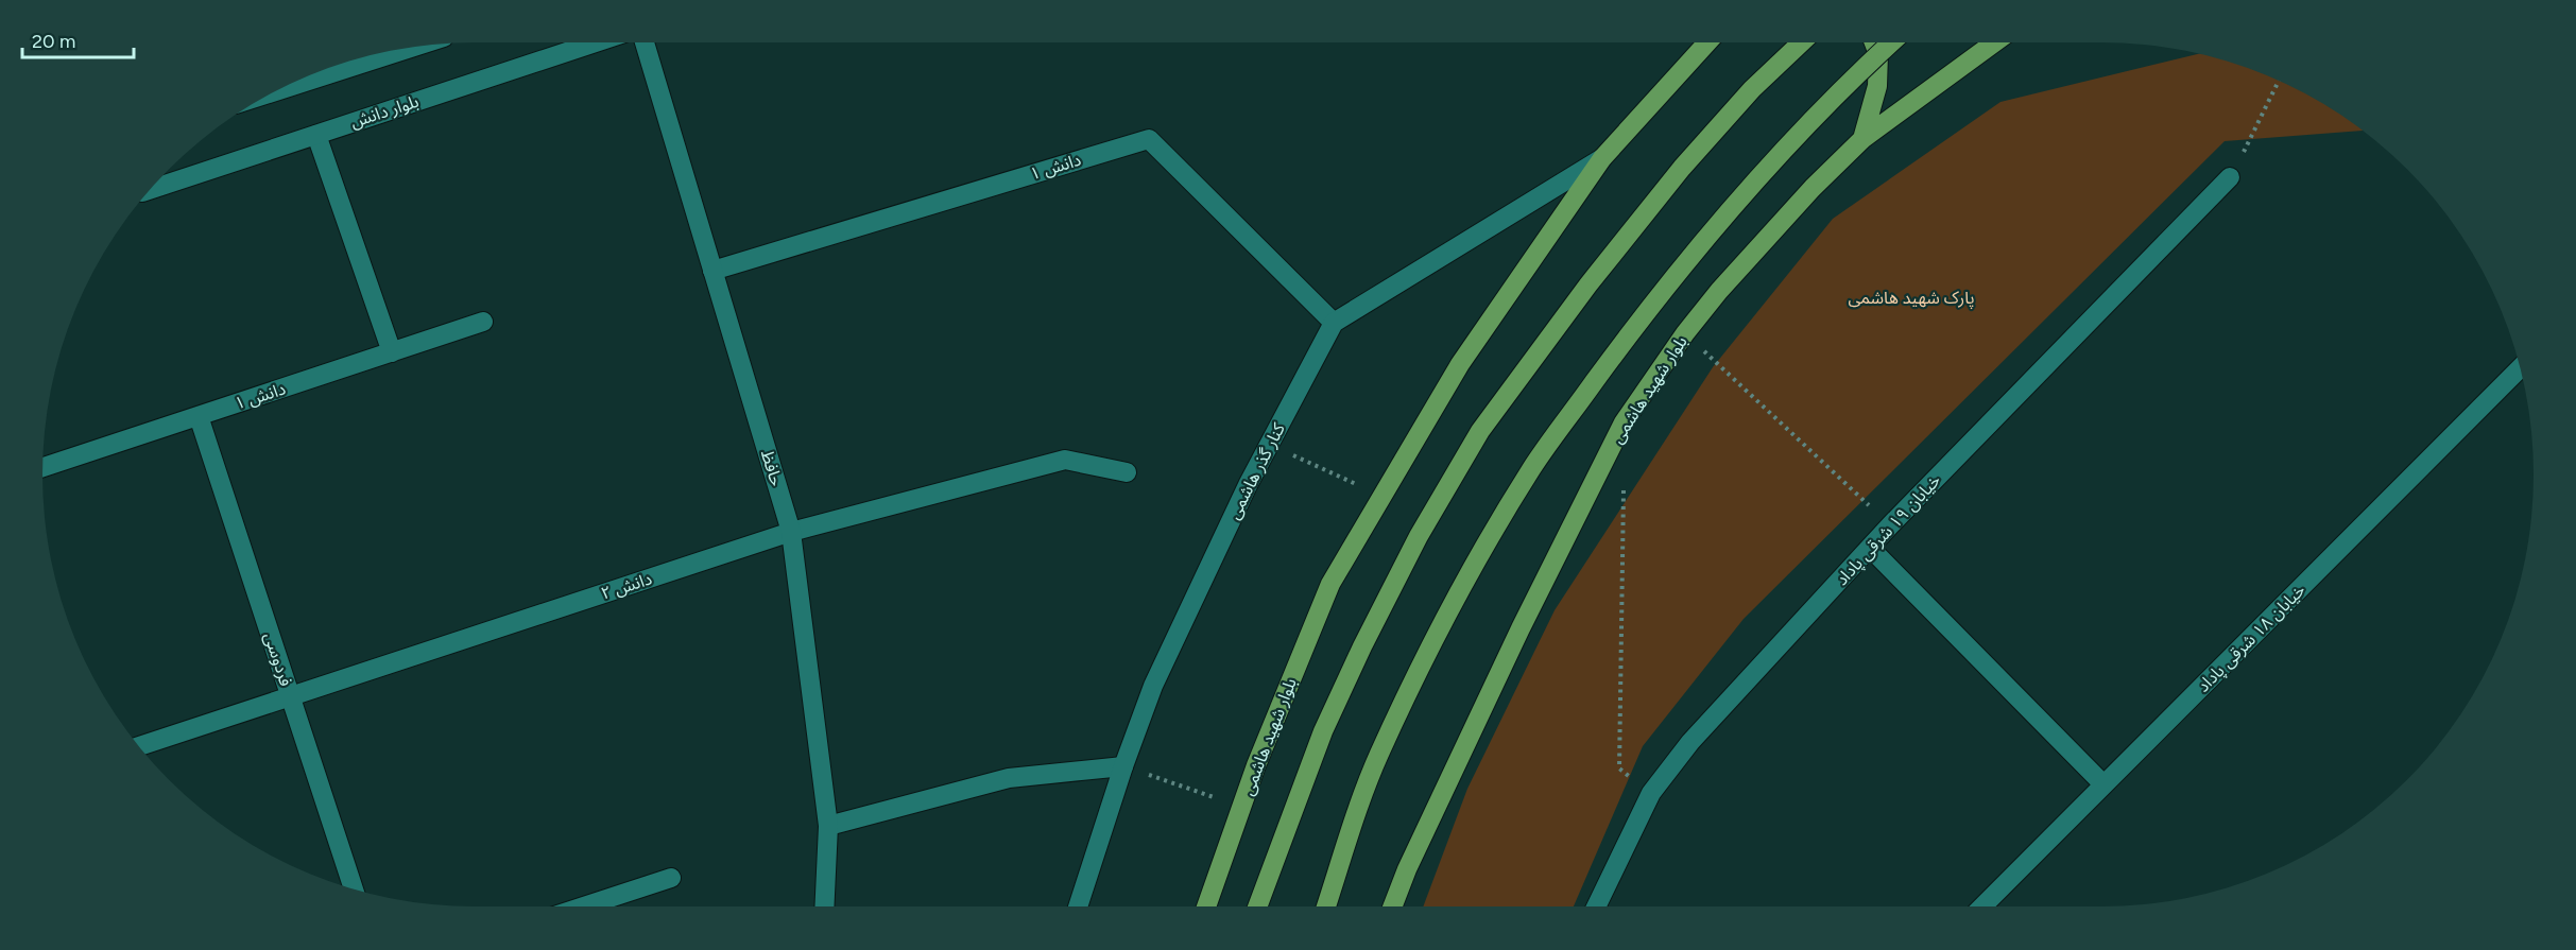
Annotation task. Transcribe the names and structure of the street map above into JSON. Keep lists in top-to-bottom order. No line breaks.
{"streets":{"main road":["بلوار شهید هاشمی"],"street":["بلوار دانش","دانش ۱","حافظ","کنار گذر هاشمی","خیابان ۱۹ شرقی پاداد","دانش ۲","خیابان ۱۸ شرقی پاداد","فردوسی"]},"crossings":[["دانش ۱","حافظ"],["دانش ۱","کنار گذر هاشمی"],["دانش ۱","فردوسی"],["حافظ","دانش ۲"],["دانش ۲","فردوسی"]],"parks":["پارک شهید هاشمی"],"scale_bar":"20 m"}
